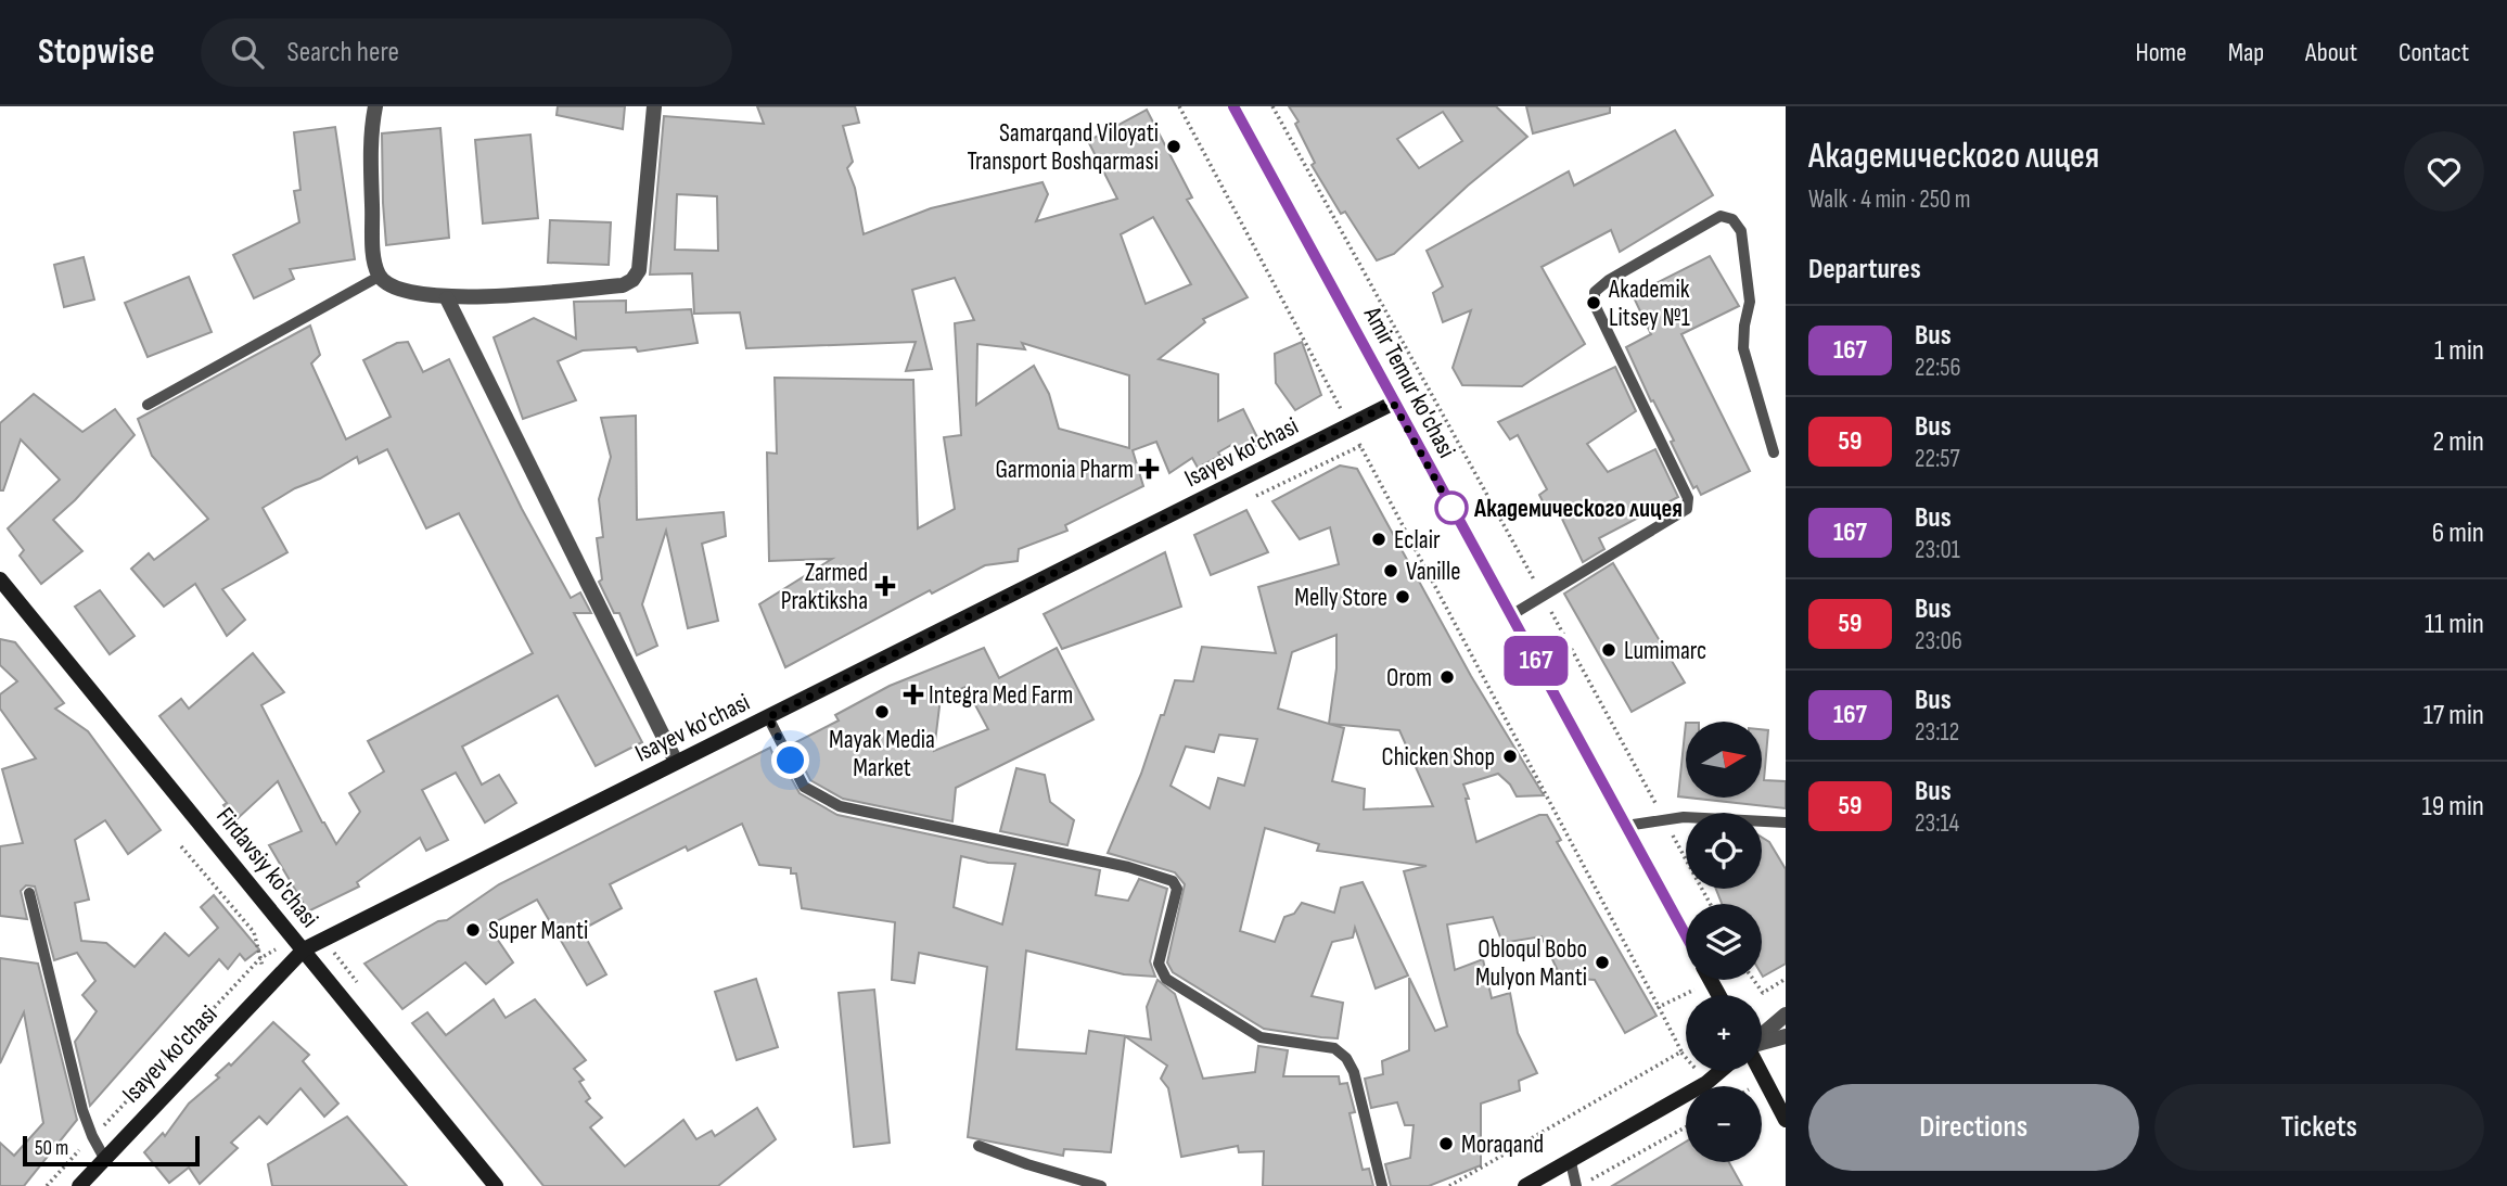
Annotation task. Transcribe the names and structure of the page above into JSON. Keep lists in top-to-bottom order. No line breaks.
{"streets":{"main road":["Amir Temur ko'chasi","Isayev ko'chasi","Firdavsiy ko'chasi"]},"crossings":[["Amir Temur ko'chasi","Isayev ko'chasi"],["Isayev ko'chasi","Firdavsiy ko'chasi"]],"places":{"other":["Samarqand Viloyati Transport Boshqarmasi","Akademik Litsey №1","Академического лицея","Eclair","Vanille","Melly Store","Lumimarc","Orom","Mayak Media Market","Chicken Shop","Super Manti","Obloqul Bobo Mulyon Manti","Moraqand"],"health":["Garmonia Pharm","Zarmed Praktiksha","Integra Med Farm"]},"lines":["bus line 167"],"scale_bar":"50 m","north":"right","page":{"header":"Stopwise","search":"Search here","nav":["Home","Map","About","Contact"],"on_map":"167","heading":[["Академического лицея","Walk · 4 min · 250 m"],"Departures"],"list":[{"mark":"167","name":"Bus","note":"22:56","value":"1 min"},{"mark":"59","name":"Bus","note":"22:57","value":"2 min"},{"mark":"167","name":"Bus","note":"23:01","value":"6 min"},{"mark":"59","name":"Bus","note":"23:06","value":"11 min"},{"mark":"167","name":"Bus","note":"23:12","value":"17 min"},{"mark":"59","name":"Bus","note":"23:14","value":"19 min"}],"map_buttons":["+","−"],"buttons":["Directions","Tickets"],"scale":"50 m"}}
